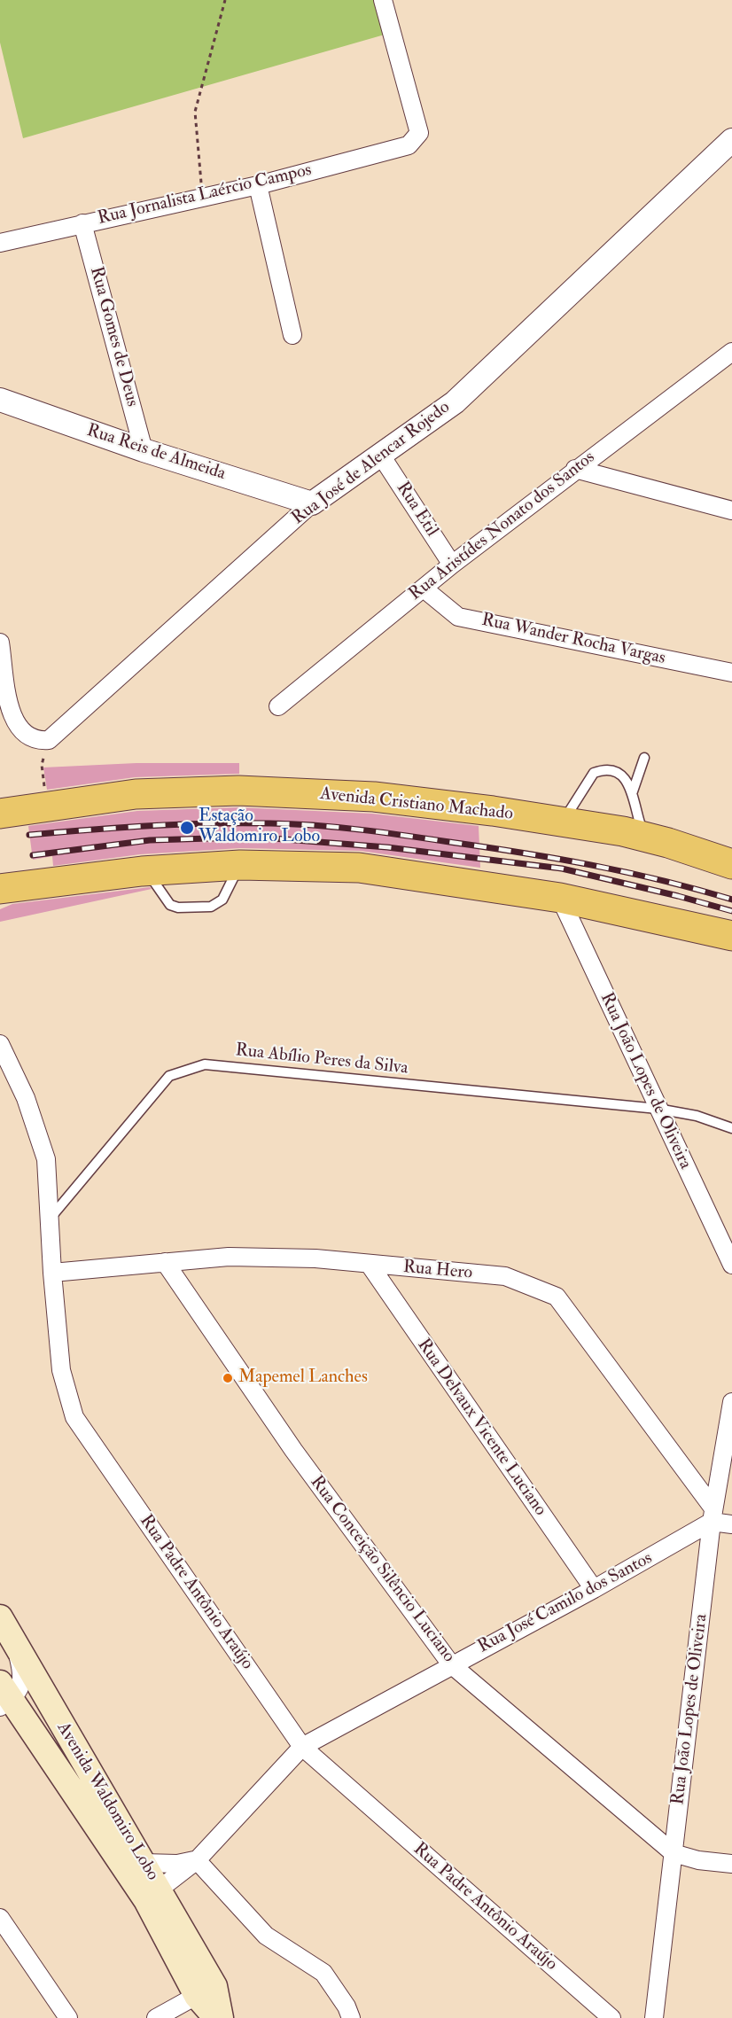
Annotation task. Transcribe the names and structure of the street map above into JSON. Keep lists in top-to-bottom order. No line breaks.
{"streets":{"highway":["Avenida Cristiano Machado"],"main road":["Avenida Waldomiro Lobo"],"street":["Rua Jornalista Laércio Campos","Rua Gomes de Deus","Rua Reis de Almeida","Rua José de Alencar Rojedo","Rua Etil","Rua Aristídes Nonato dos Santos","Rua Wander Rocha Vargas","Rua João Lopes de Oliveira","Rua Hero","Rua Delvaux Vicente Luciano","Rua Conceição Silêncio Luciano","Rua Padre Antônio Araújo","Rua José Camilo dos Santos"],"lane":["Rua Abílio Peres da Silva"]},"crossings":[["Rua Jornalista Laércio Campos","Rua Gomes de Deus"],["Rua Gomes de Deus","Rua Reis de Almeida"],["Rua Reis de Almeida","Rua José de Alencar Rojedo"],["Rua José de Alencar Rojedo","Rua Etil"],["Rua Etil","Rua Aristídes Nonato dos Santos"],["Rua Aristídes Nonato dos Santos","Rua Wander Rocha Vargas"],["Rua Abílio Peres da Silva","Rua João Lopes de Oliveira"],["Rua Abílio Peres da Silva","Rua Padre Antônio Araújo"],["Rua João Lopes de Oliveira","Rua Hero"],["Rua João Lopes de Oliveira","Rua Conceição Silêncio Luciano"],["Rua João Lopes de Oliveira","Rua José Camilo dos Santos"],["Rua Hero","Rua Delvaux Vicente Luciano"],["Rua Hero","Rua Conceição Silêncio Luciano"],["Rua Hero","Rua Padre Antônio Araújo"],["Rua Hero","Rua José Camilo dos Santos"],["Rua Delvaux Vicente Luciano","Rua José Camilo dos Santos"],["Rua Conceição Silêncio Luciano","Rua José Camilo dos Santos"],["Rua Padre Antônio Araújo","Rua José Camilo dos Santos"],["Rua José Camilo dos Santos","Avenida Waldomiro Lobo"]],"places":["Estação Waldomiro Lobo","Mapemel Lanches"]}
